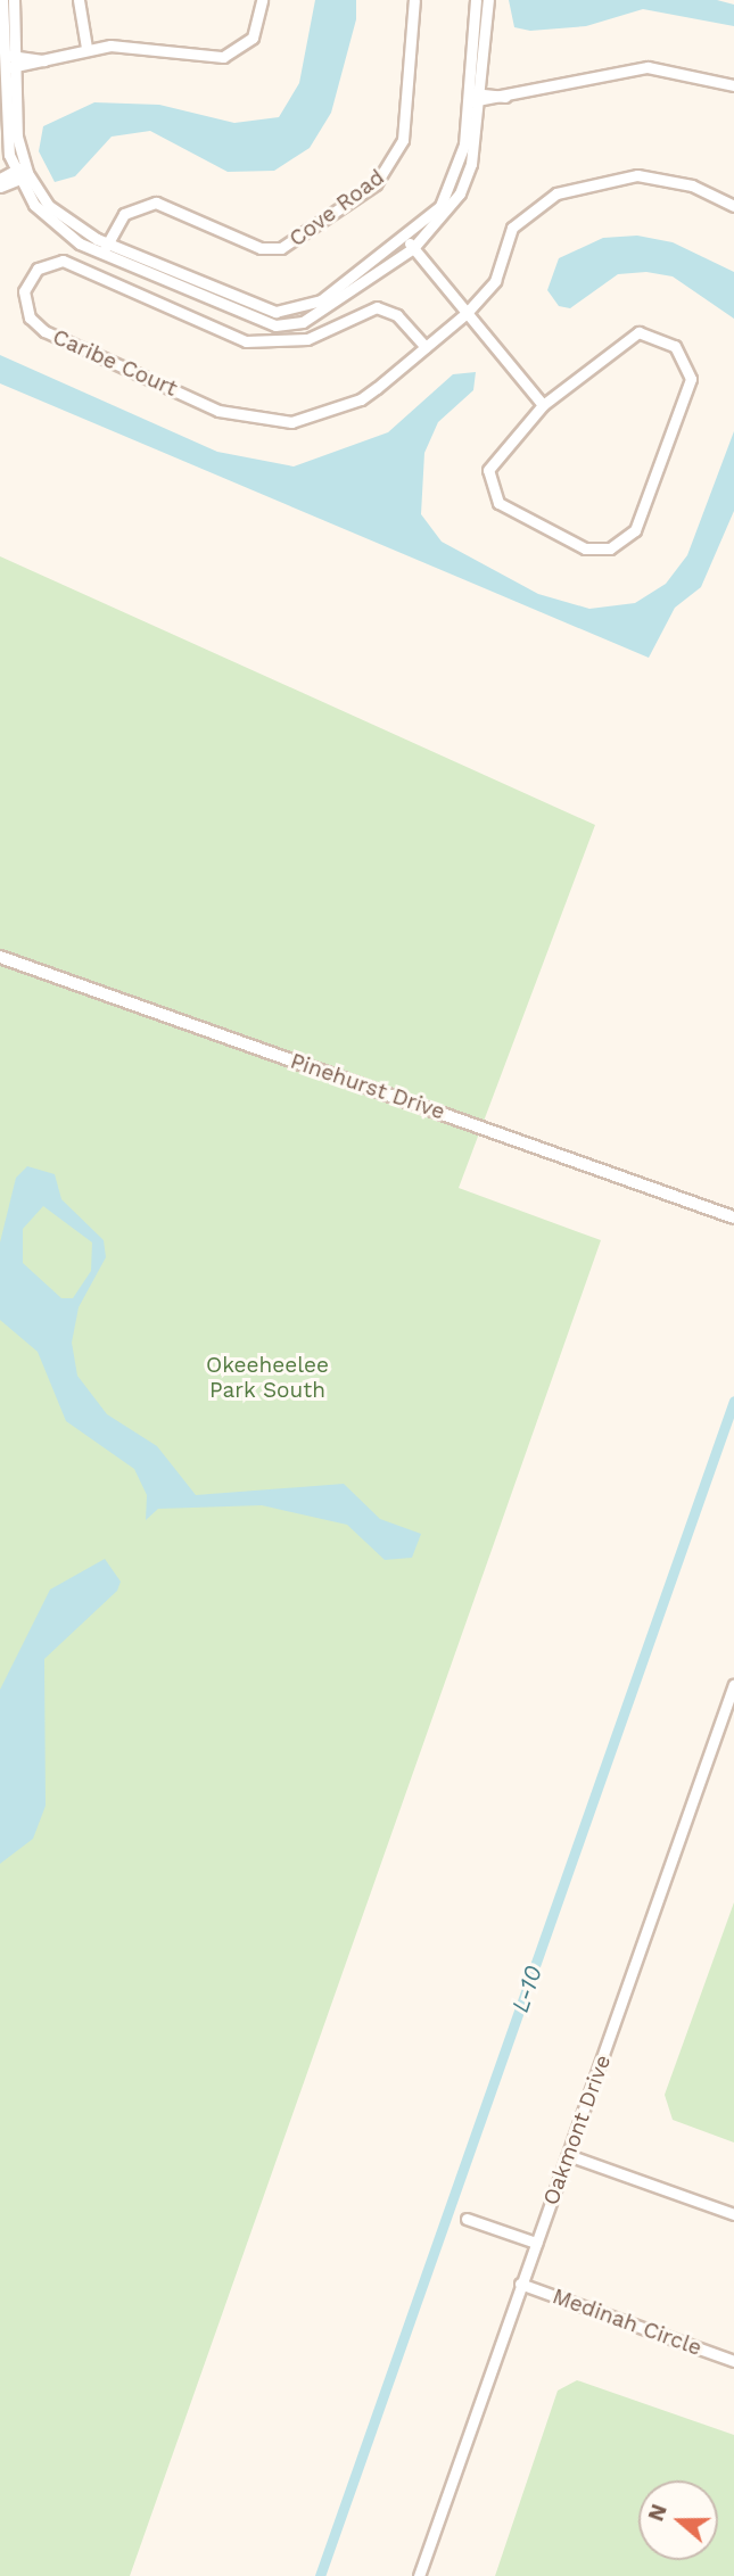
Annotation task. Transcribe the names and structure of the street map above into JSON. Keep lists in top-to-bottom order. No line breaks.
{"streets":{"street":["Cove Road","Caribe Court","Pinehurst Drive","Oakmont Drive","Medinah Circle"]},"crossings":[["Oakmont Drive","Medinah Circle"]],"water":["L-10"],"parks":["Okeeheelee Park South"],"north":"left"}
